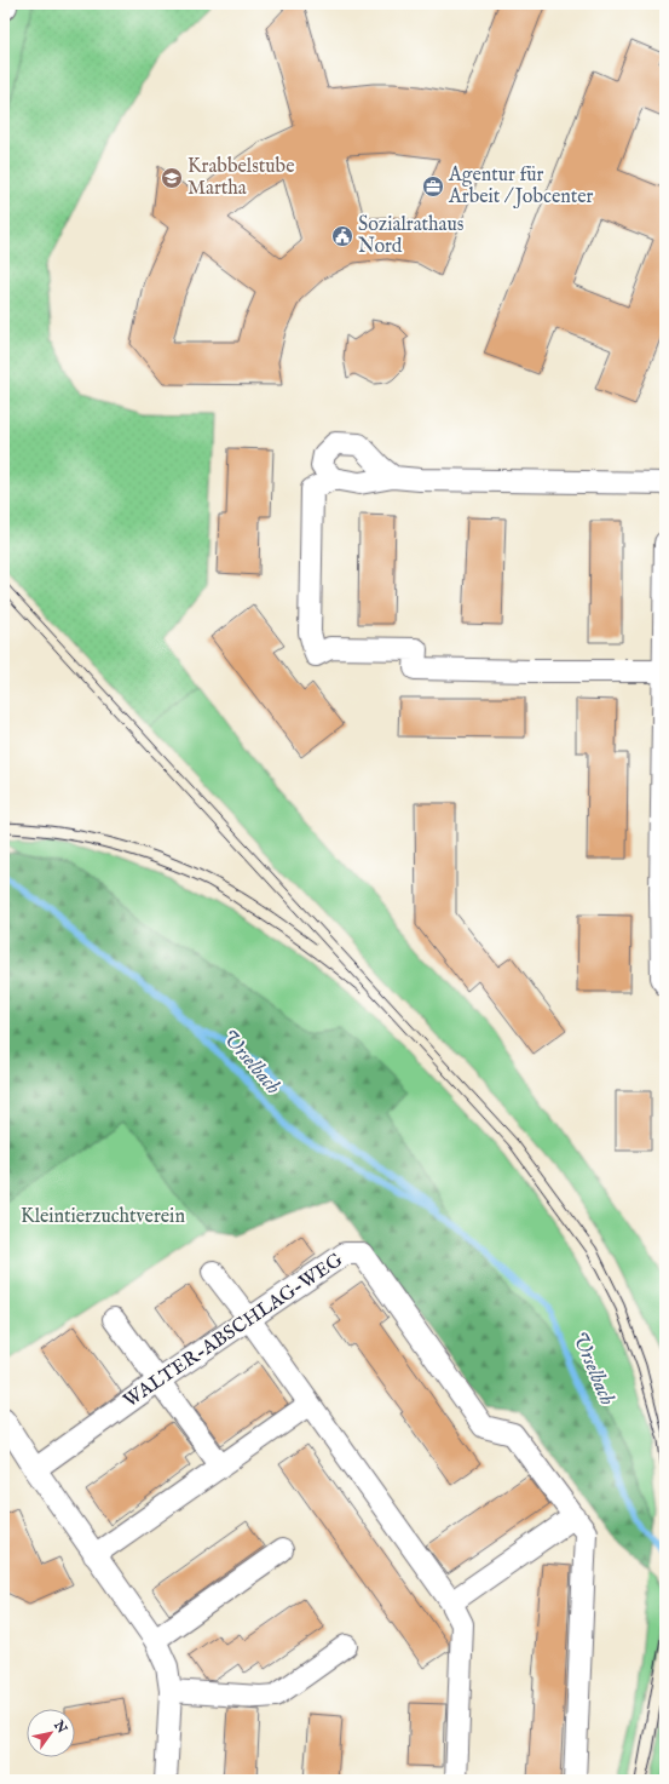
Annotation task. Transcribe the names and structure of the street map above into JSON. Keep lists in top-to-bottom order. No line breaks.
{"streets":{"street":["WALTER-ABSCHLAG-WEG"]},"water":["Urselbach"],"parks":["Kleintierzuchtverein"],"places":{"school or university":["Krabbelstube Martha"],"office":["Agentur für Arbeit / Jobcenter"],"public building":["Sozialrathaus Nord"]},"north":"top right"}
